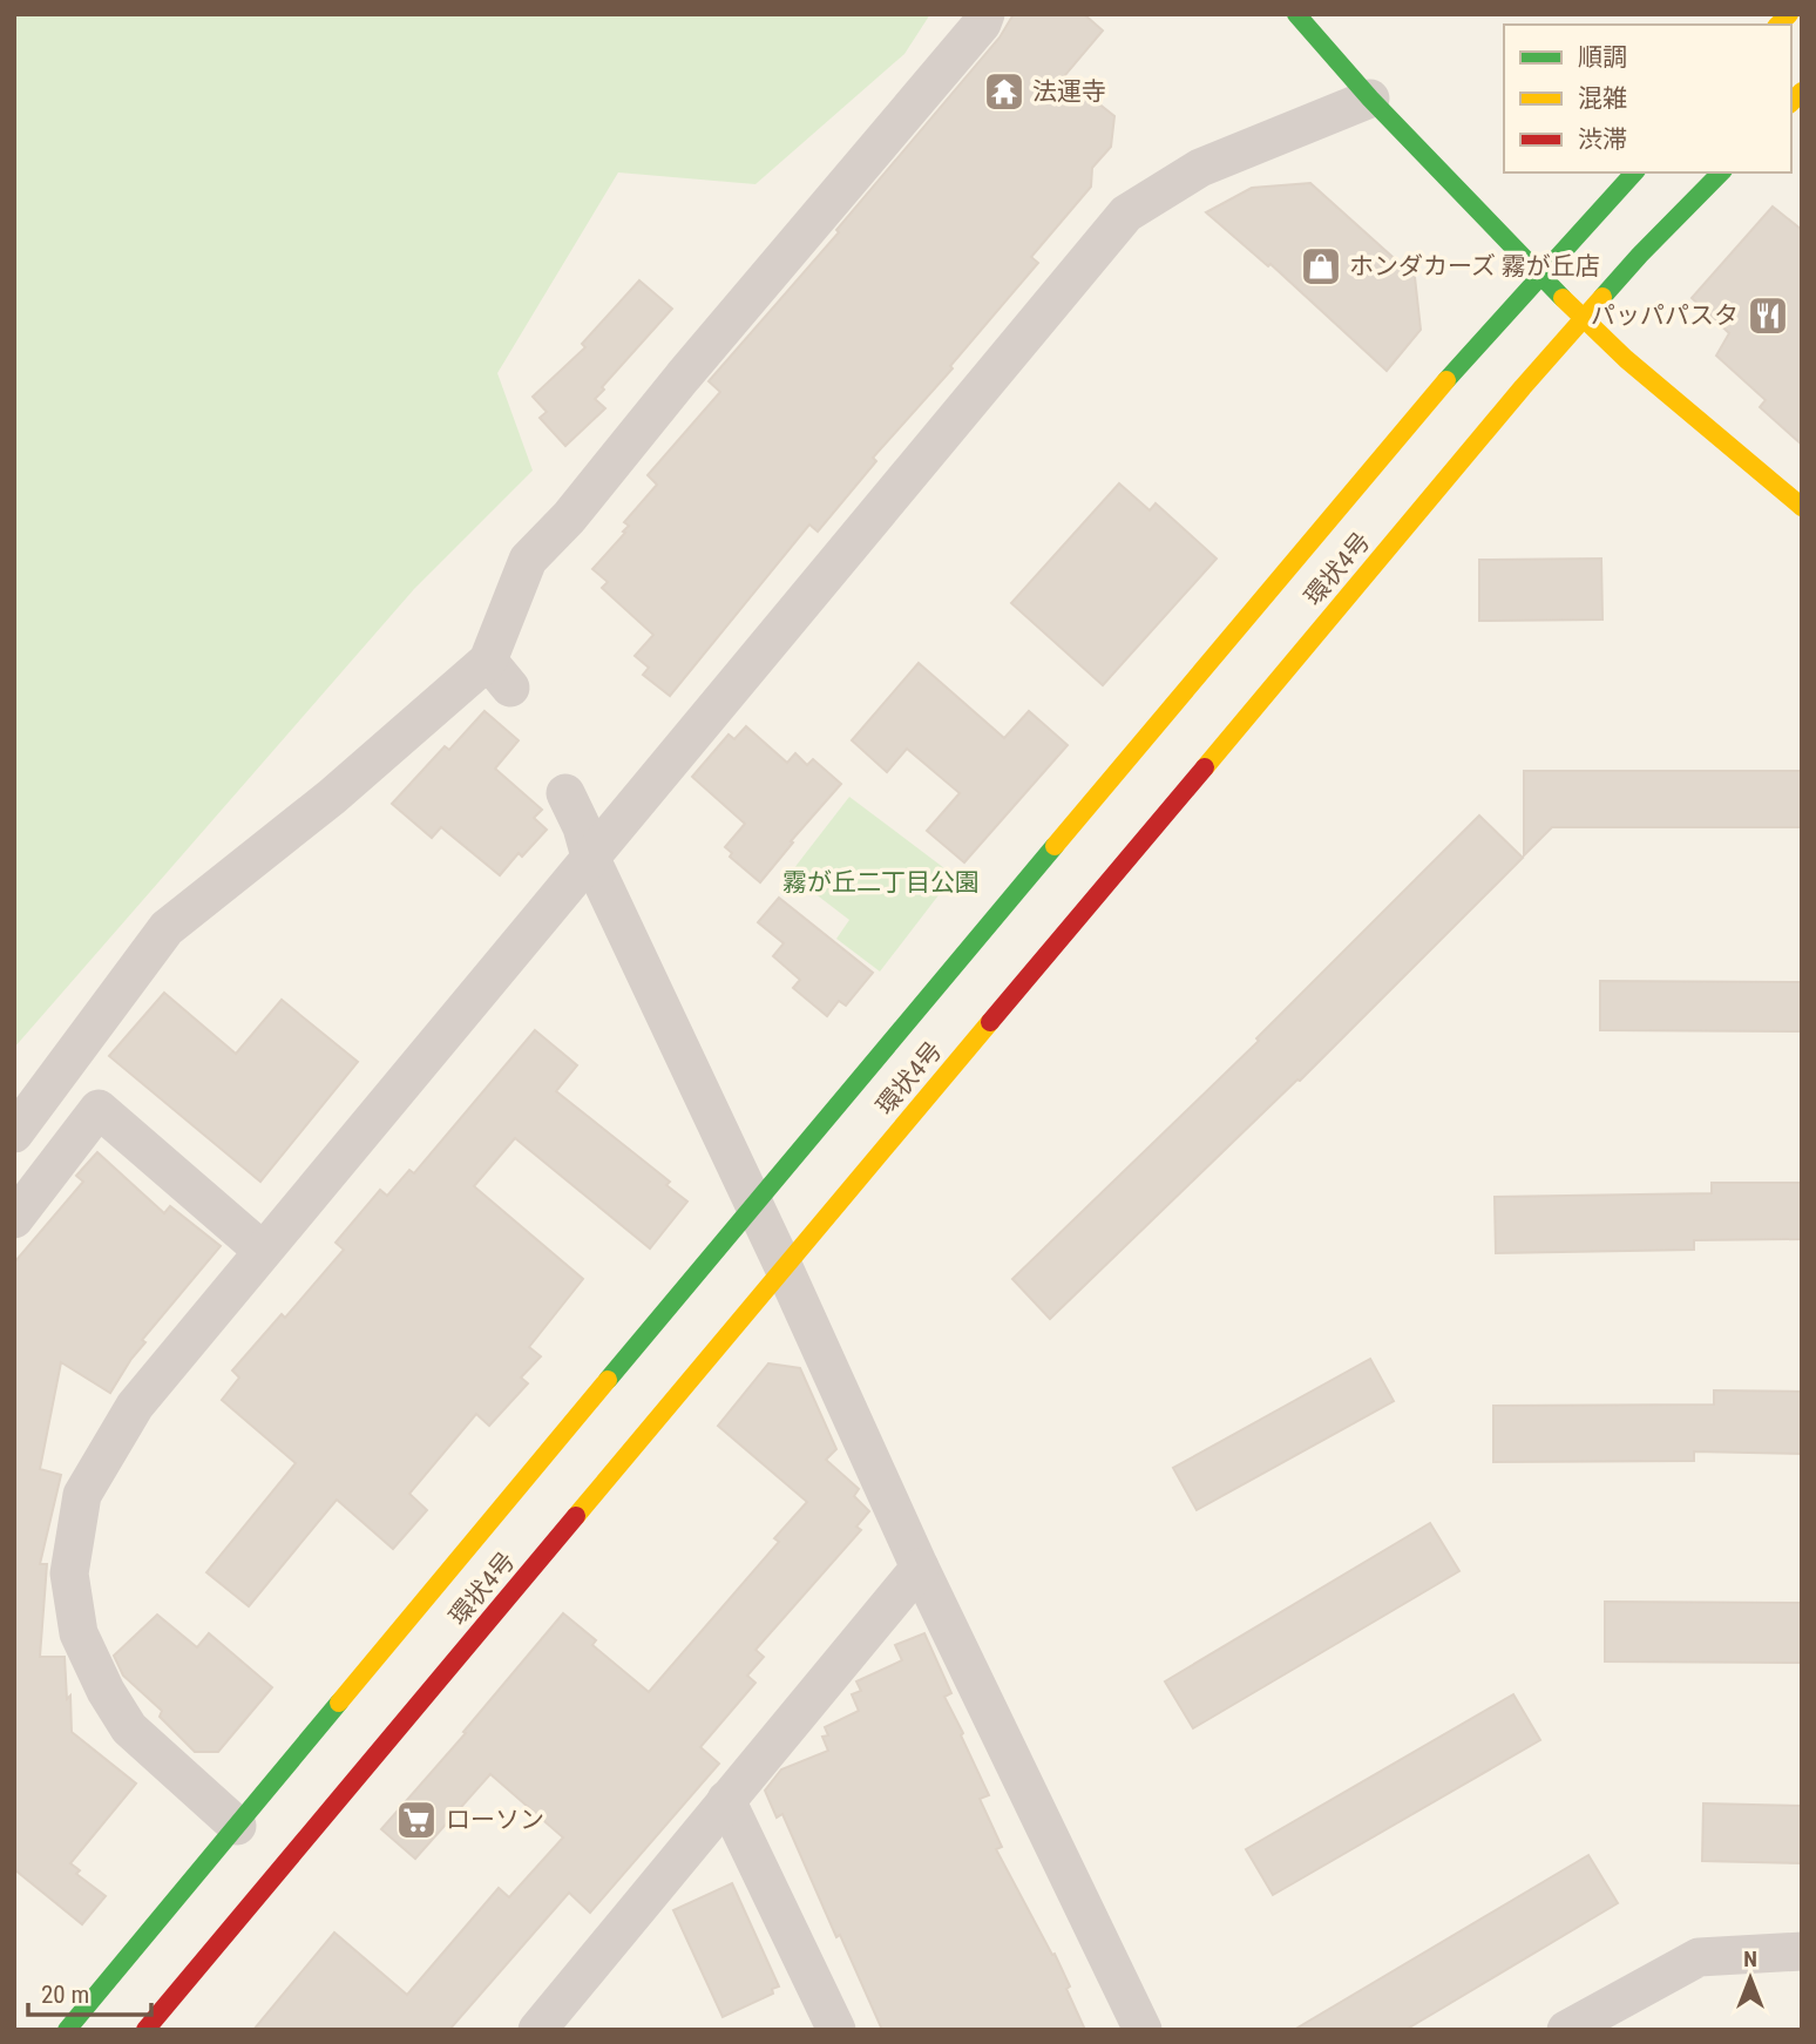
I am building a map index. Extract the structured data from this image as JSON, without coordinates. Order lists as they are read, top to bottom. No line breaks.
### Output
{"streets":{"main road":["環状4号"]},"parks":["霧が丘二丁目公園"],"places":{"temple":["法運寺"],"shop":["ホンダカーズ 霧が丘店"],"restaurant":["パッパパスタ"],"supermarket":["ローソン"]},"legend":["順調","混雑","渋滞"],"scale_bar":"20 m","north":"top"}
